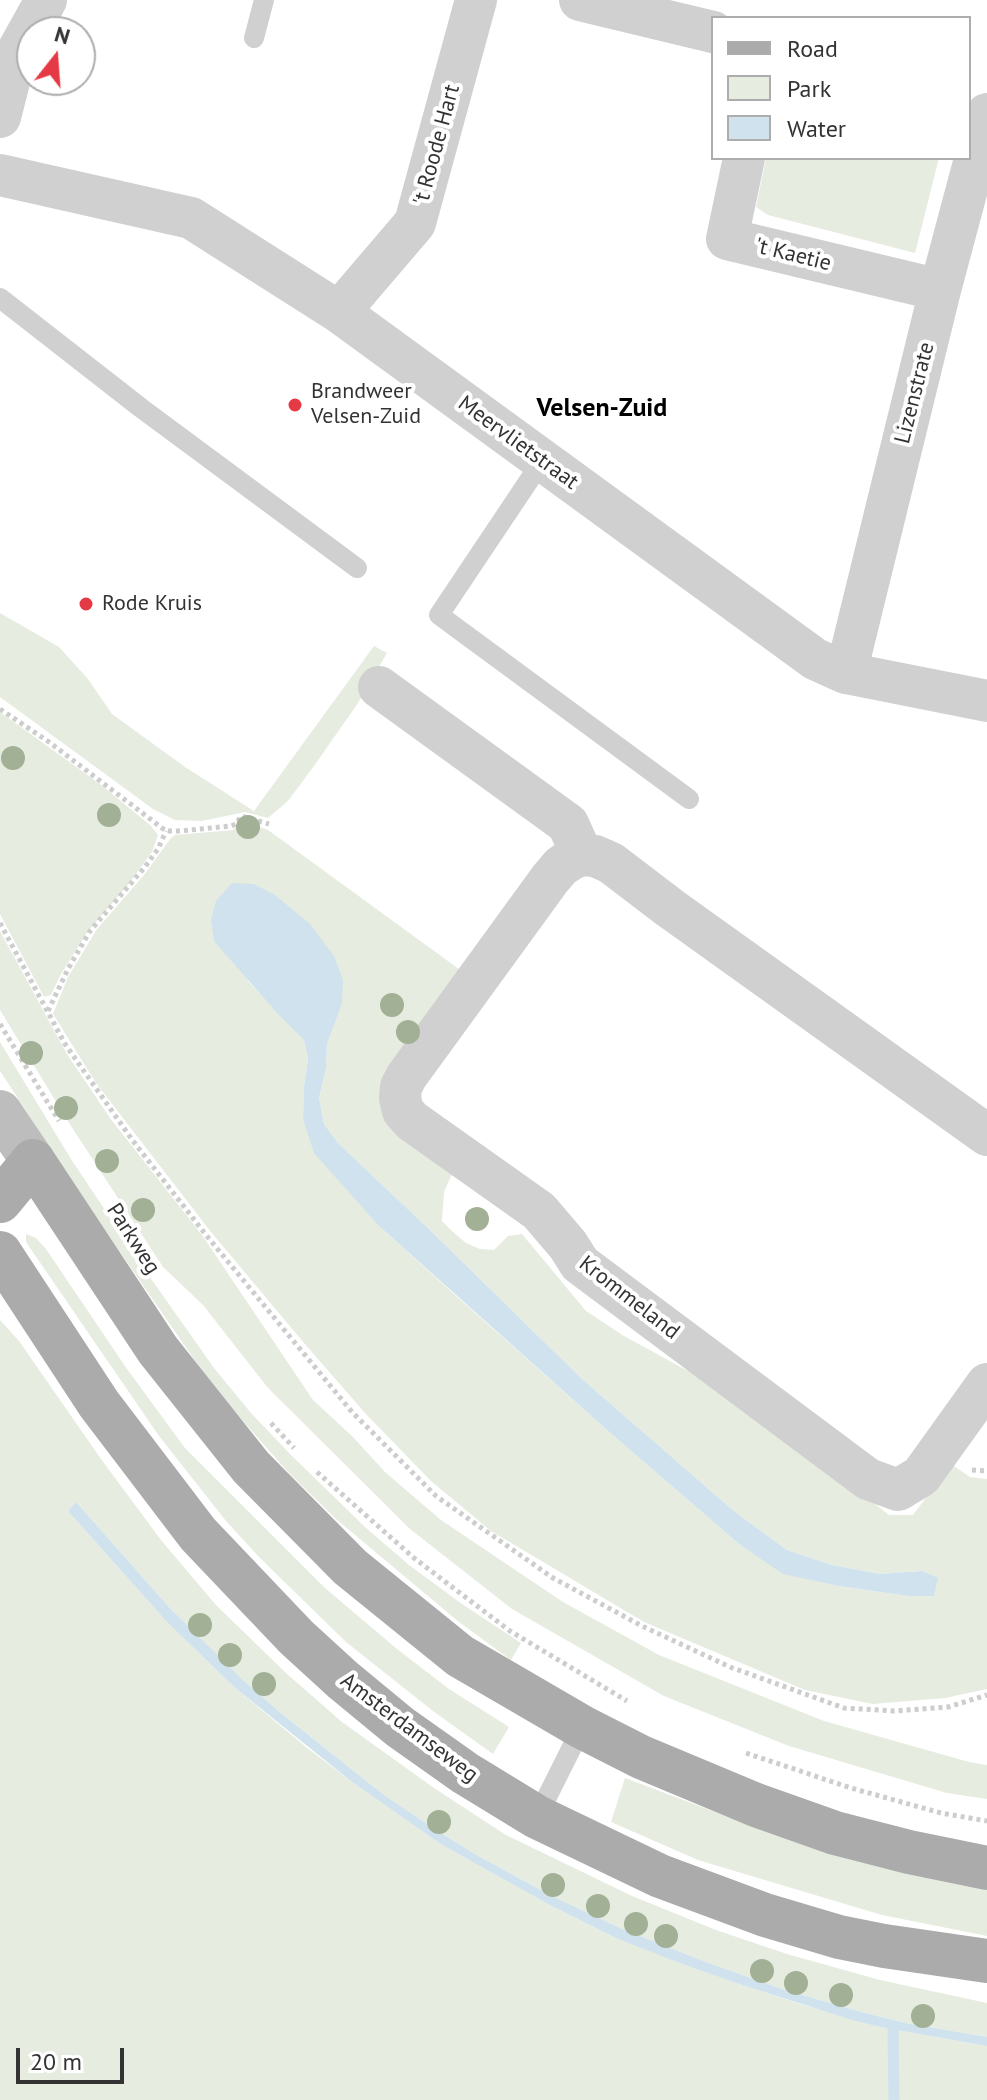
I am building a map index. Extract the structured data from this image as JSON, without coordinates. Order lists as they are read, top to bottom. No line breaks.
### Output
{"streets":{"main road":["Amsterdamseweg"],"street":["'t Roode Hart","'t Kaetie","Lizenstrate","Meervlietstraat","Krommeland"]},"crossings":[["'t Roode Hart","Meervlietstraat"],["'t Kaetie","Lizenstrate"],["Lizenstrate","Meervlietstraat"]],"districts":["Velsen-Zuid"],"places":["Brandweer Velsen-Zuid","Rode Kruis"],"legend":["Road","Park","Water"],"scale_bar":"20 m","north":"top"}
